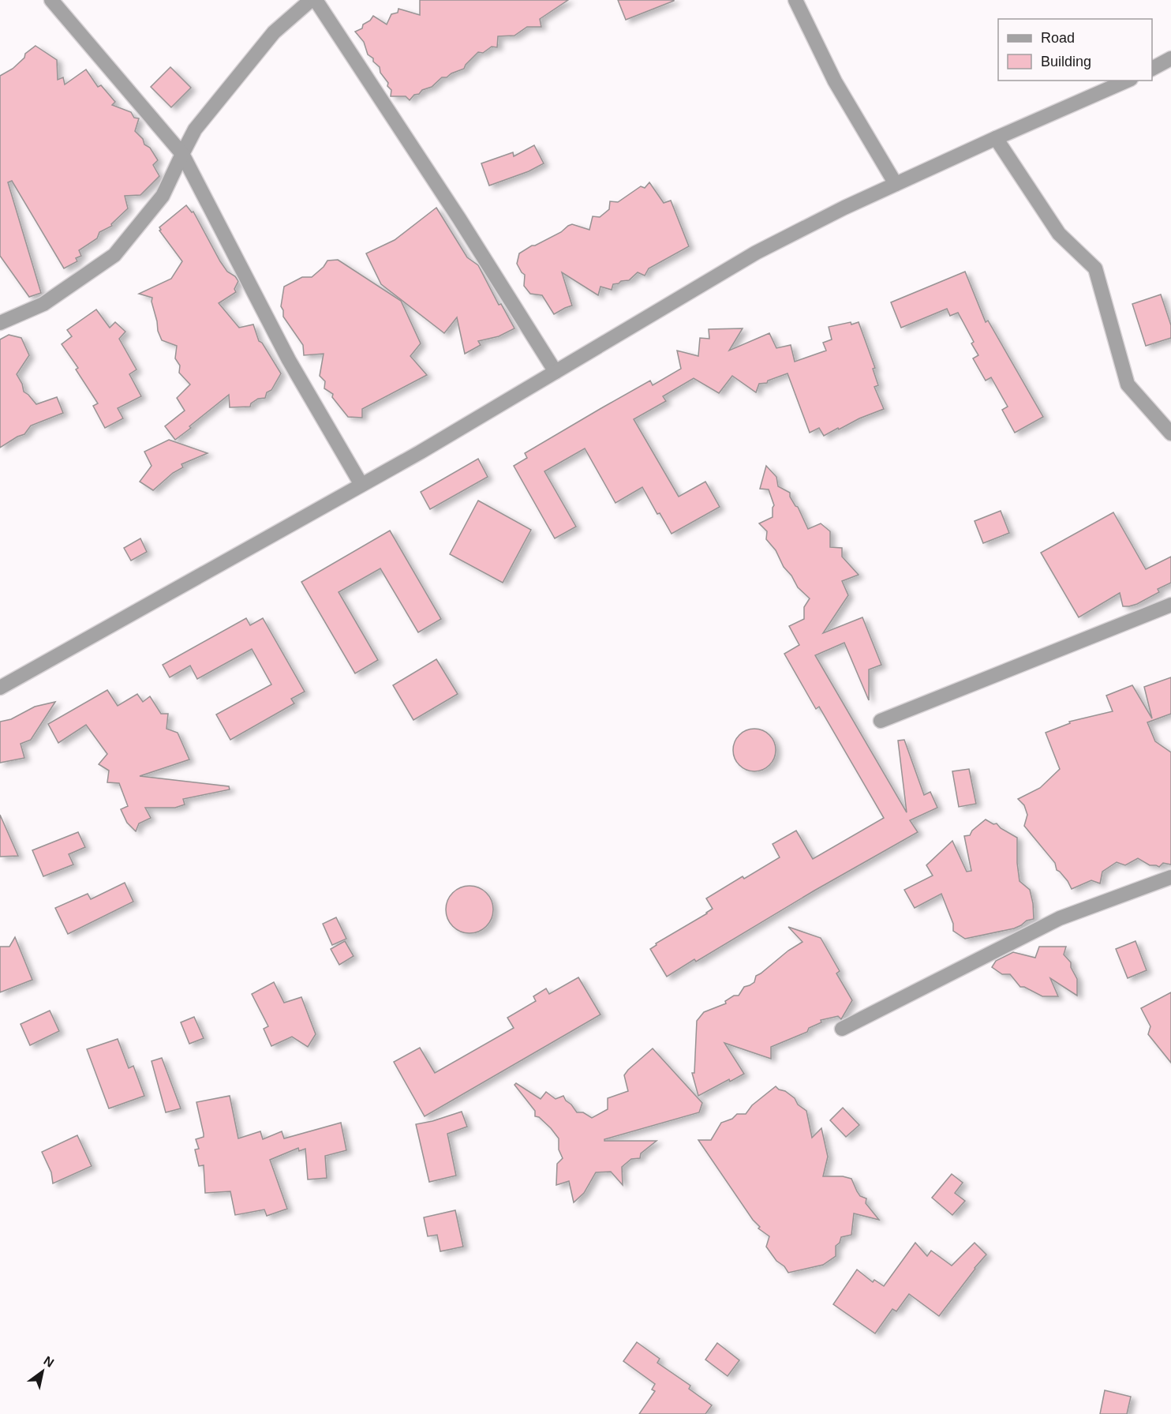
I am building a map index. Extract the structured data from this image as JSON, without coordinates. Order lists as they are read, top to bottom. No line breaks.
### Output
{"legend":["Road","Building"],"north":"top right"}
